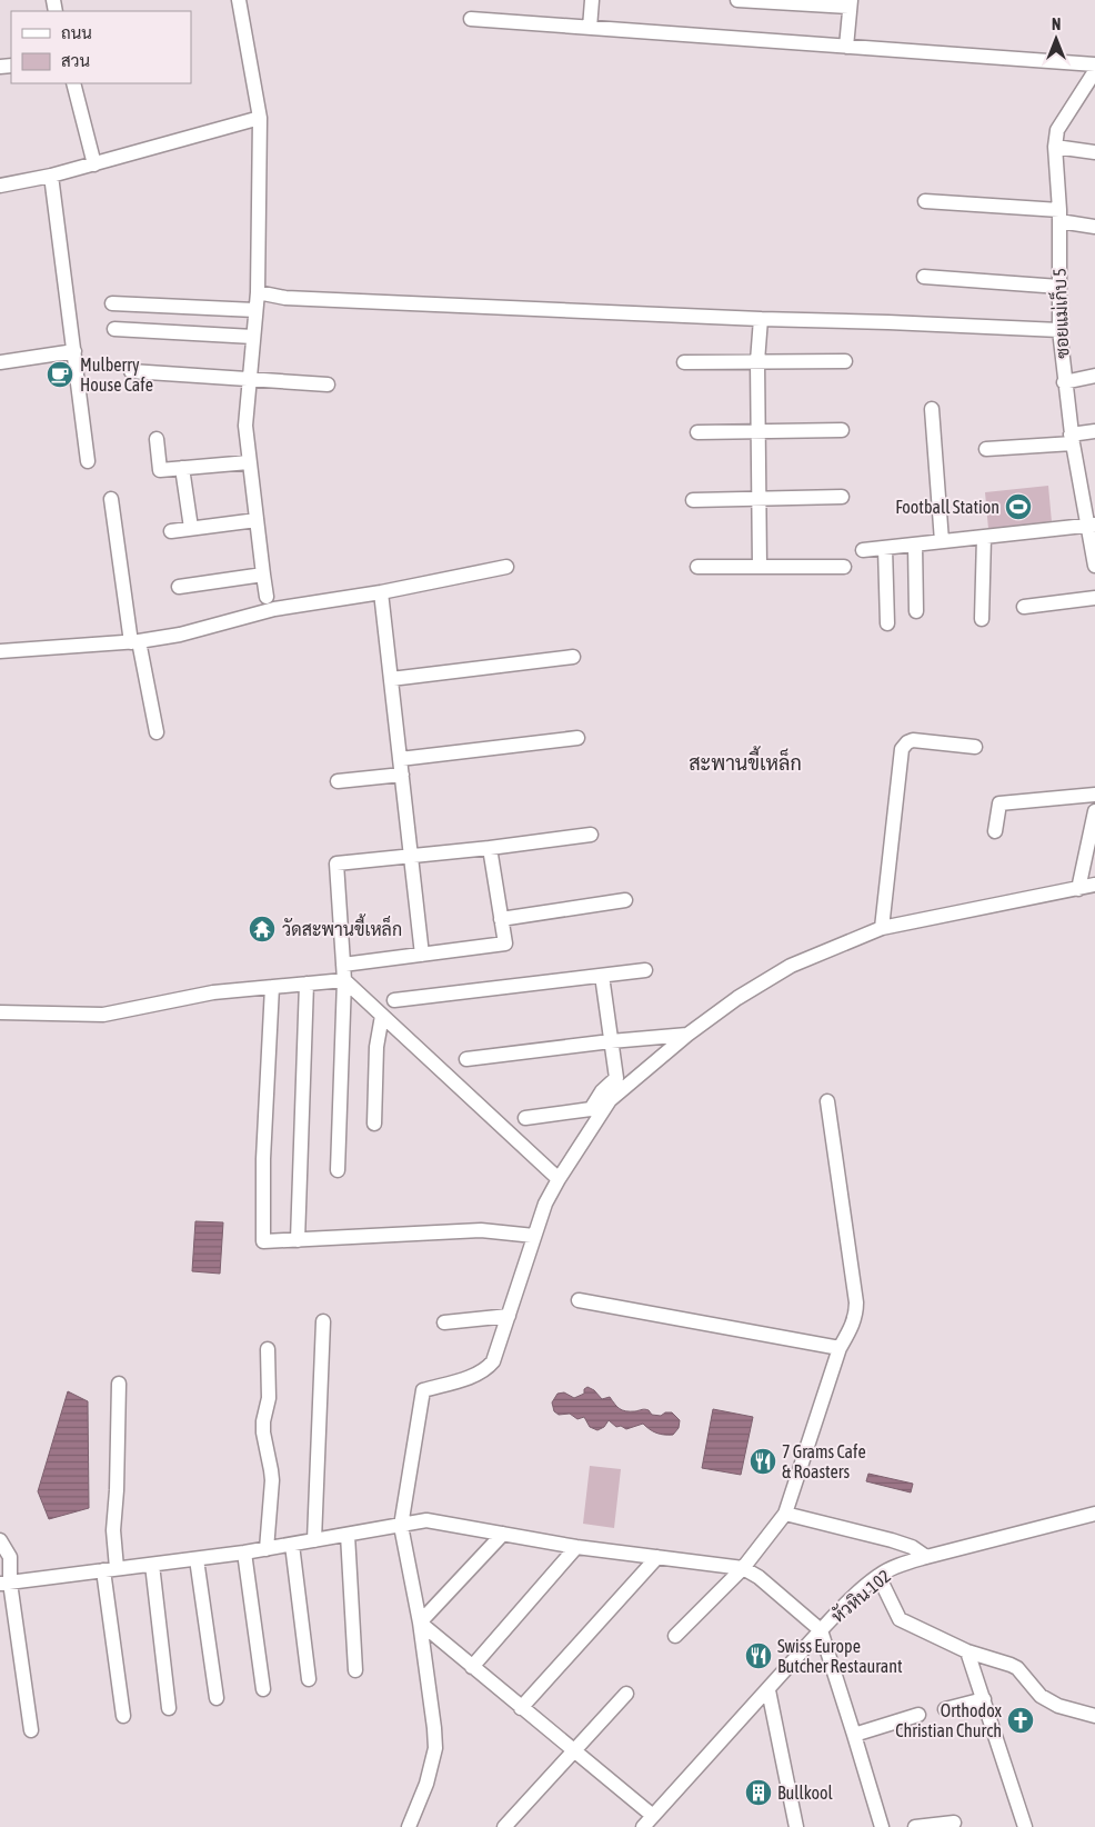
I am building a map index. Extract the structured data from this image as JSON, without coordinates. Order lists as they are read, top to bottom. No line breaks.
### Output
{"streets":{"street":["ซอยแม่เก็บ 5","หัวหิน 102"]},"districts":["สะพานขี้เหล็ก"],"places":{"cafe":["Mulberry House Cafe"],"sports":["Football Station"],"temple":["วัดสะพานขี้เหล็ก"],"restaurant":["7 Grams Cafe & Roasters","Swiss Europe Butcher Restaurant"],"church":["Orthodox Christian Church"],"building":["Bullkool"]},"legend":["ถนน","สวน"],"north":"top"}
